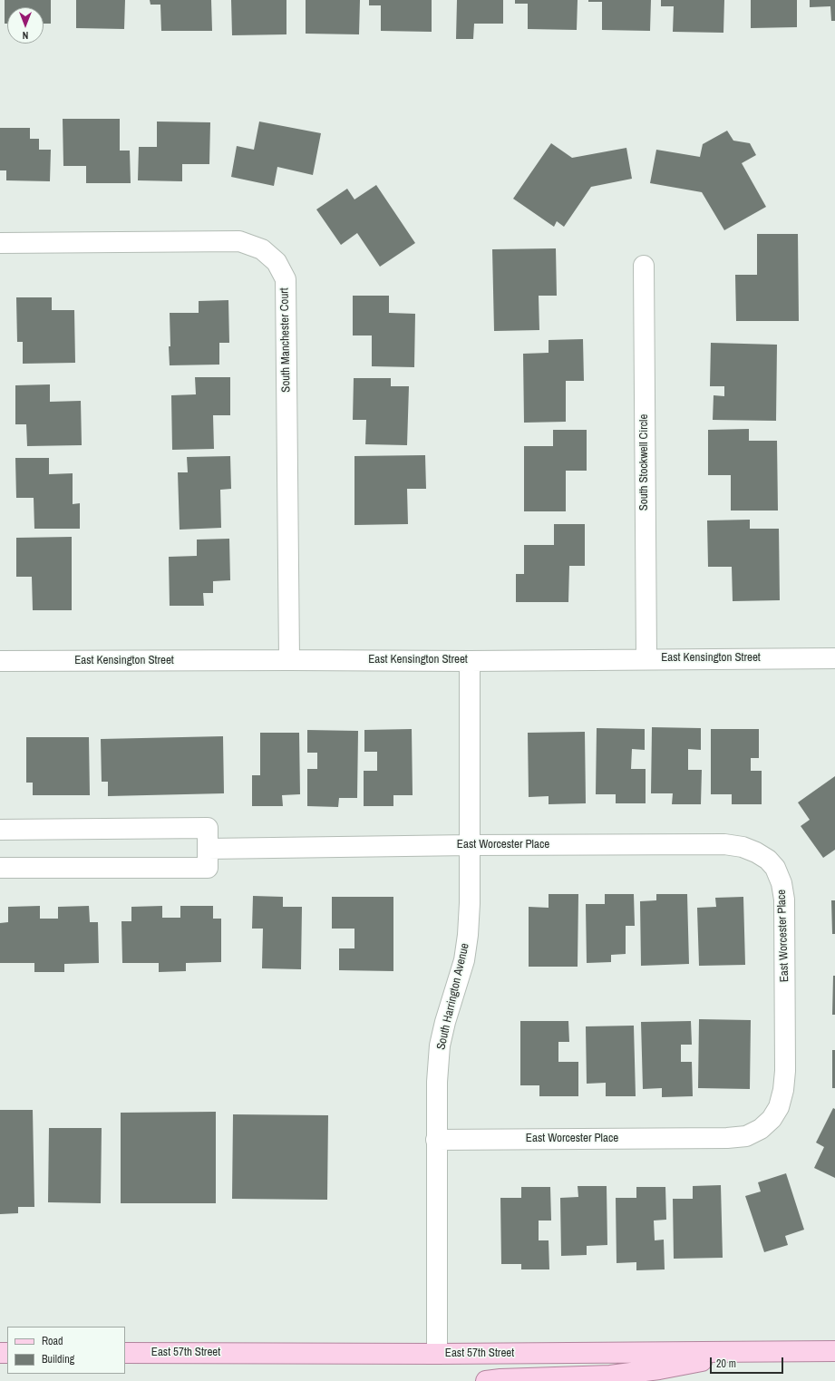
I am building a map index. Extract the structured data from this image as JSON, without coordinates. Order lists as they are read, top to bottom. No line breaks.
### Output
{"streets":{"main road":["East 57th Street"],"street":["South Manchester Court","South Stockwell Circle","East Kensington Street","East Worcester Place","South Harrington Avenue"]},"crossings":[["South Manchester Court","East Kensington Street"],["South Stockwell Circle","East Kensington Street"],["East Kensington Street","South Harrington Avenue"],["East Worcester Place","South Harrington Avenue"],["South Harrington Avenue","East 57th Street"]],"legend":["Road","Building"],"scale_bar":"20 m","north":"bottom"}
